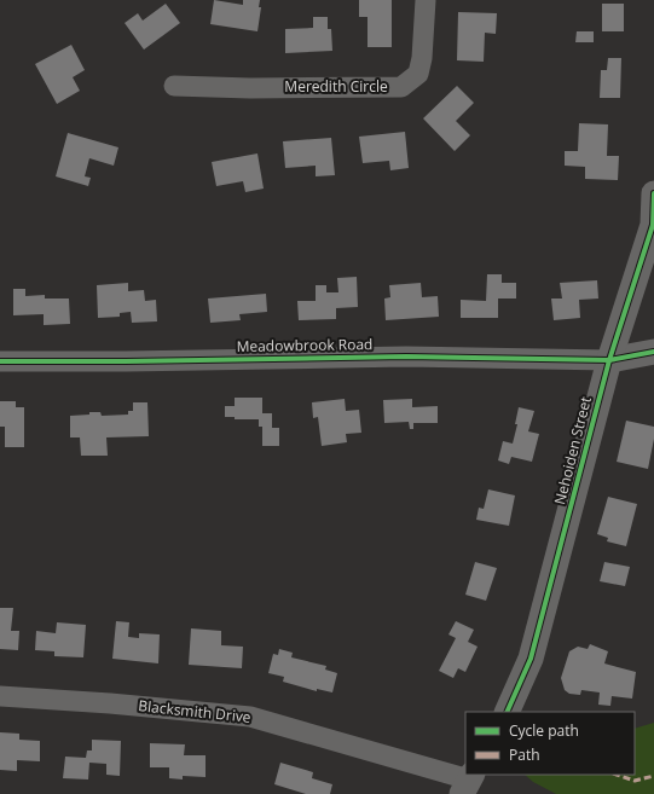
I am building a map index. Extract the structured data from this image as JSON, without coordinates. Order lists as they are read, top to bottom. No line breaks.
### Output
{"streets":{"street":["Meredith Circle","Meadowbrook Road","Nehoiden Street","Blacksmith Drive"]},"crossings":[["Meadowbrook Road","Nehoiden Street"]],"legend":["Cycle path","Path"]}
